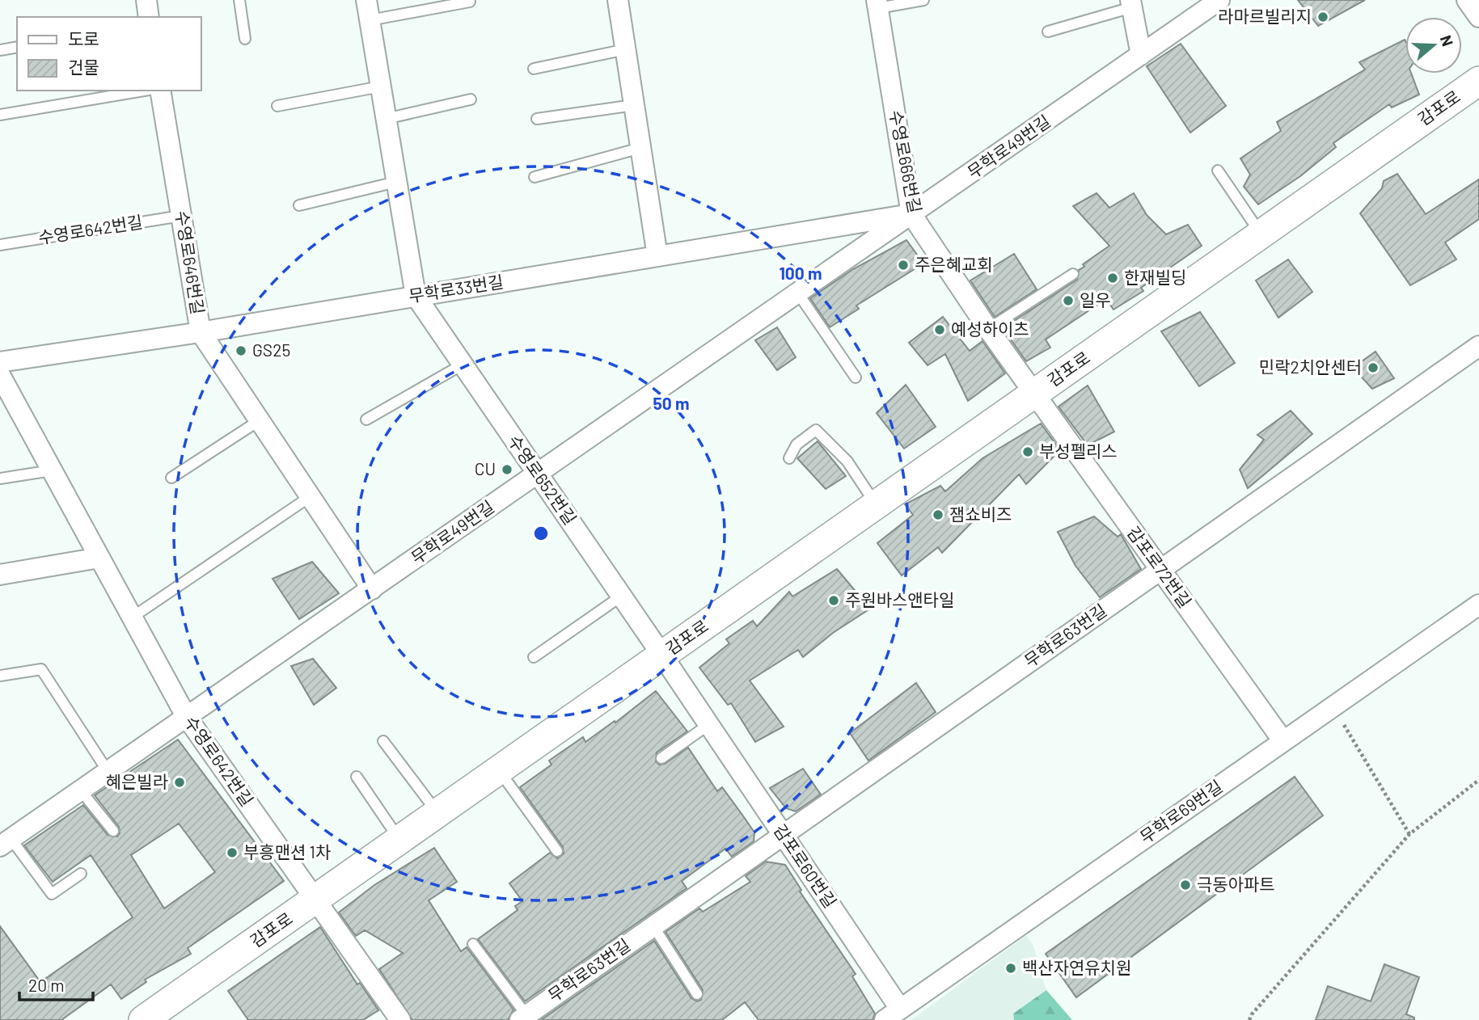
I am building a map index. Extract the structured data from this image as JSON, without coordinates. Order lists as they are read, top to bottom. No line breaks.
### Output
{"streets":{"street":["감포로","무학로49번길","수영로666번길","수영로642번길","수영로646번길","무학로33번길","수영로652번길","감포로72번길","무학로63번길","무학로69번길","감포로60번길"]},"crossings":[["감포로","수영로666번길"],["감포로","수영로642번길"],["감포로","수영로652번길"],["감포로","감포로72번길"],["감포로","감포로60번길"],["무학로49번길","수영로666번길"],["무학로49번길","수영로642번길"],["무학로49번길","수영로646번길"],["무학로49번길","무학로33번길"],["무학로49번길","수영로652번길"],["수영로666번길","무학로33번길"],["수영로666번길","감포로72번길"],["수영로642번길","수영로646번길"],["수영로646번길","무학로33번길"],["무학로33번길","수영로652번길"],["수영로652번길","감포로60번길"],["감포로72번길","무학로63번길"],["감포로72번길","무학로69번길"],["무학로63번길","감포로60번길"],["무학로69번길","감포로60번길"]],"places":["라마르빌리지","주은혜교회","한재빌딩","일우","예성하이츠","GS25","민락2치안센터","부성펠리스","CU","잼쇼비즈","주원바스앤타일","혜은빌라","부흥맨션 1차","극동아파트","백산자연유치원"],"legend":["도로","건물"],"scale_bar":"20 m","north":"right","rings":["100 m","50 m"]}
